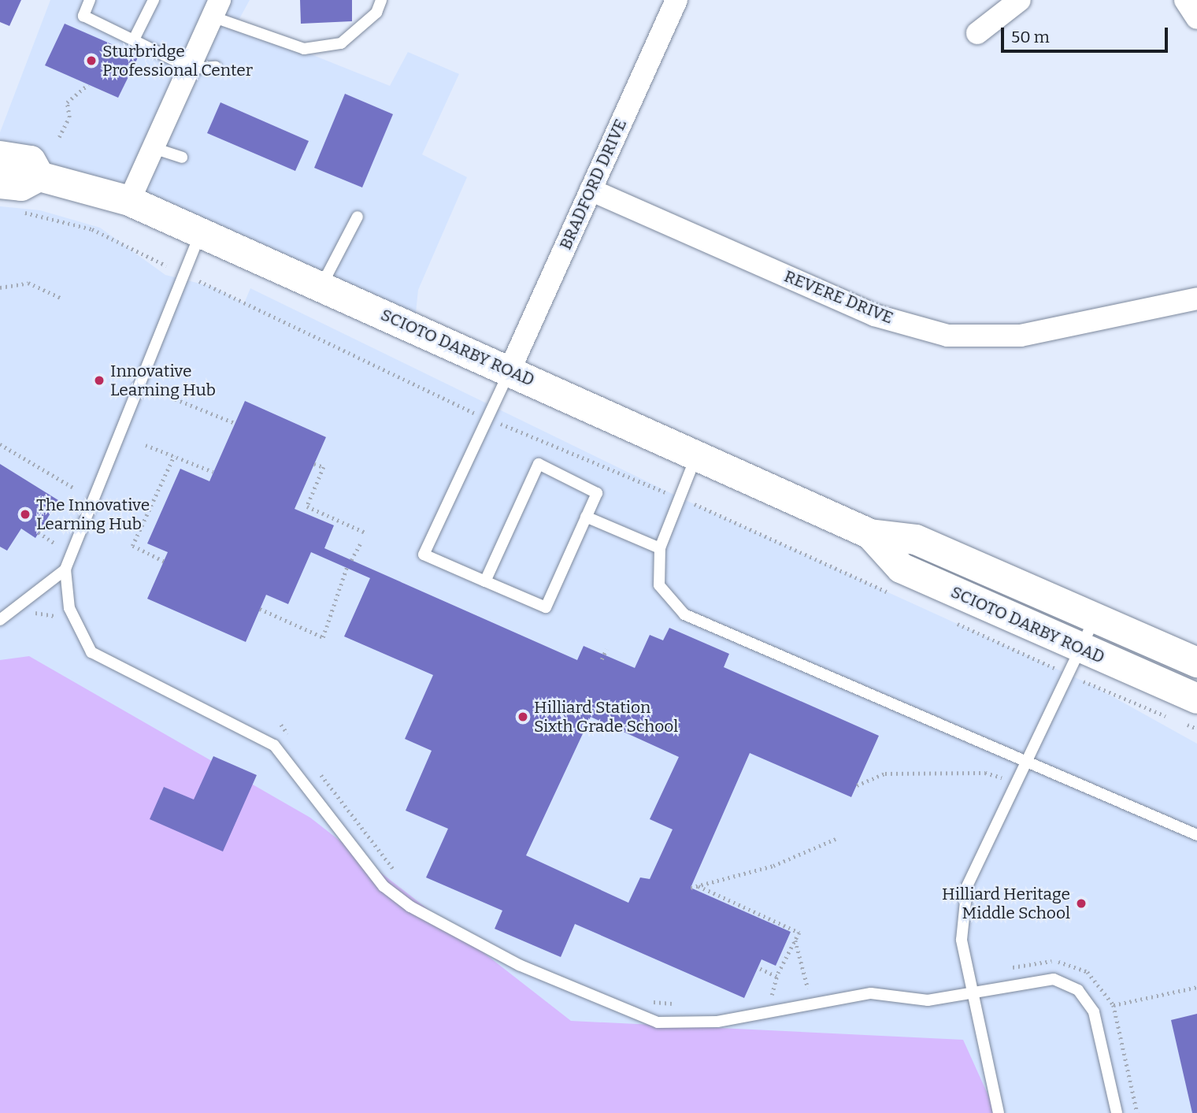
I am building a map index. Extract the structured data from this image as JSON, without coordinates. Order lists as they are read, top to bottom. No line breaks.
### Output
{"streets":{"main road":["SCIOTO DARBY ROAD"],"street":["BRADFORD DRIVE","REVERE DRIVE"]},"crossings":[["BRADFORD DRIVE","REVERE DRIVE"],["BRADFORD DRIVE","SCIOTO DARBY ROAD"]],"places":["Sturbridge Professional Center","Innovative Learning Hub","The Innovative Learning Hub","Hilliard Station Sixth Grade School","Hilliard Heritage Middle School"],"scale_bar":"50 m"}
